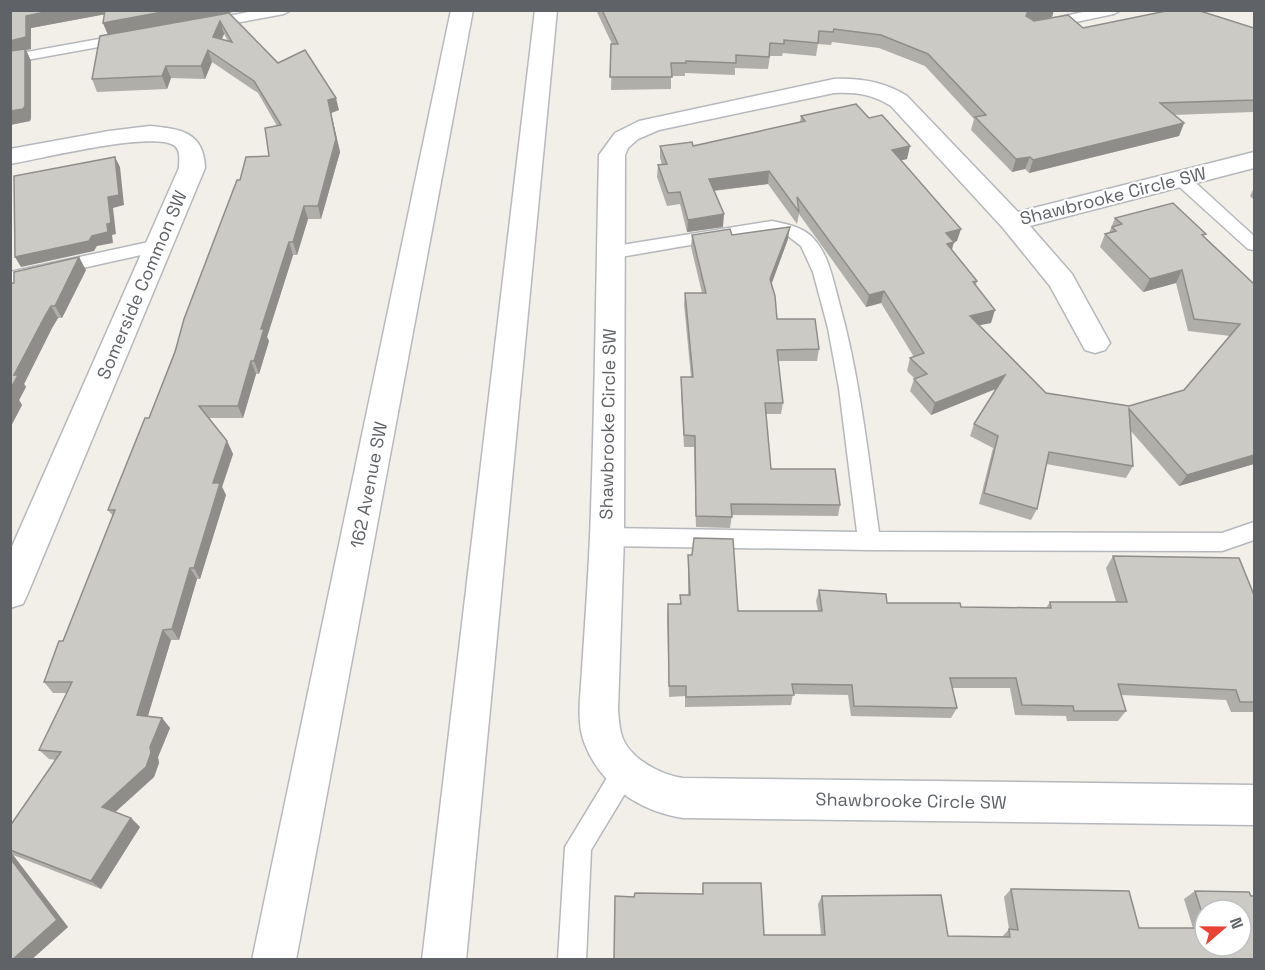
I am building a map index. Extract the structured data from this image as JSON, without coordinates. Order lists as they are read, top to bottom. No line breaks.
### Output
{"streets":{"street":["Shawbrooke Circle SW","Somerside Common SW","162 Avenue SW"]},"north":"right"}
